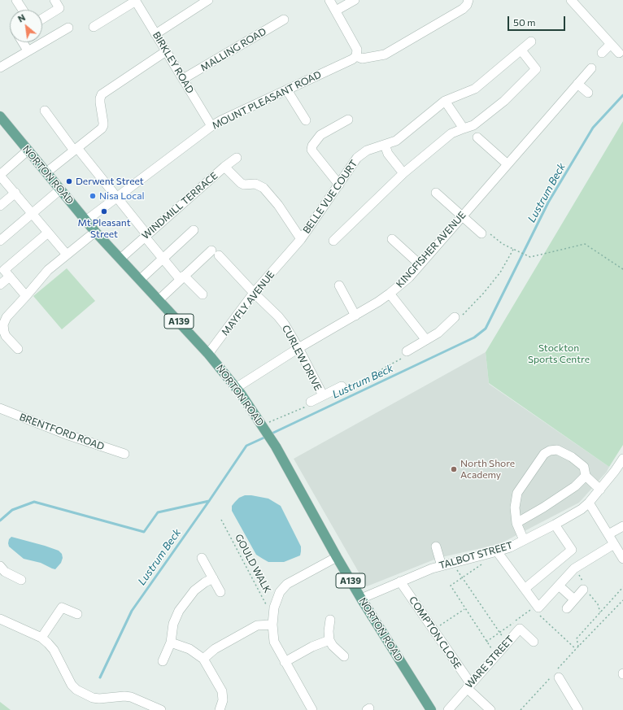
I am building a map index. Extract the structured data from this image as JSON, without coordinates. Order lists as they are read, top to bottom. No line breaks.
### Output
{"streets":{"main road":["NORTON ROAD","A139"],"street":["MALLING ROAD","BIRKLEY ROAD","MOUNT PLEASANT ROAD","BELLE VUE COURT","WINDMILL TERRACE","KINGFISHER AVENUE","MAYFLY AVENUE","CURLEW DRIVE","BRENTFORD ROAD","TALBOT STREET","COMPTON CLOSE","WARE STREET"],"path":["GOULD WALK"]},"crossings":[["MALLING ROAD","BIRKLEY ROAD"],["BIRKLEY ROAD","MOUNT PLEASANT ROAD"],["MOUNT PLEASANT ROAD","NORTON ROAD"],["NORTON ROAD","WINDMILL TERRACE"],["NORTON ROAD","KINGFISHER AVENUE"],["NORTON ROAD","MAYFLY AVENUE"],["NORTON ROAD","TALBOT STREET"],["BELLE VUE COURT","WINDMILL TERRACE"],["BELLE VUE COURT","MAYFLY AVENUE"],["WINDMILL TERRACE","MAYFLY AVENUE"],["KINGFISHER AVENUE","CURLEW DRIVE"],["MAYFLY AVENUE","CURLEW DRIVE"],["TALBOT STREET","COMPTON CLOSE"],["COMPTON CLOSE","WARE STREET"]],"water":["Lustrum Beck"],"parks":["Stockton Sports Centre"],"places":["Derwent Street","Nisa Local","Mt Pleasant Street","North Shore Academy"],"scale_bar":"50 m","north":"top left"}
